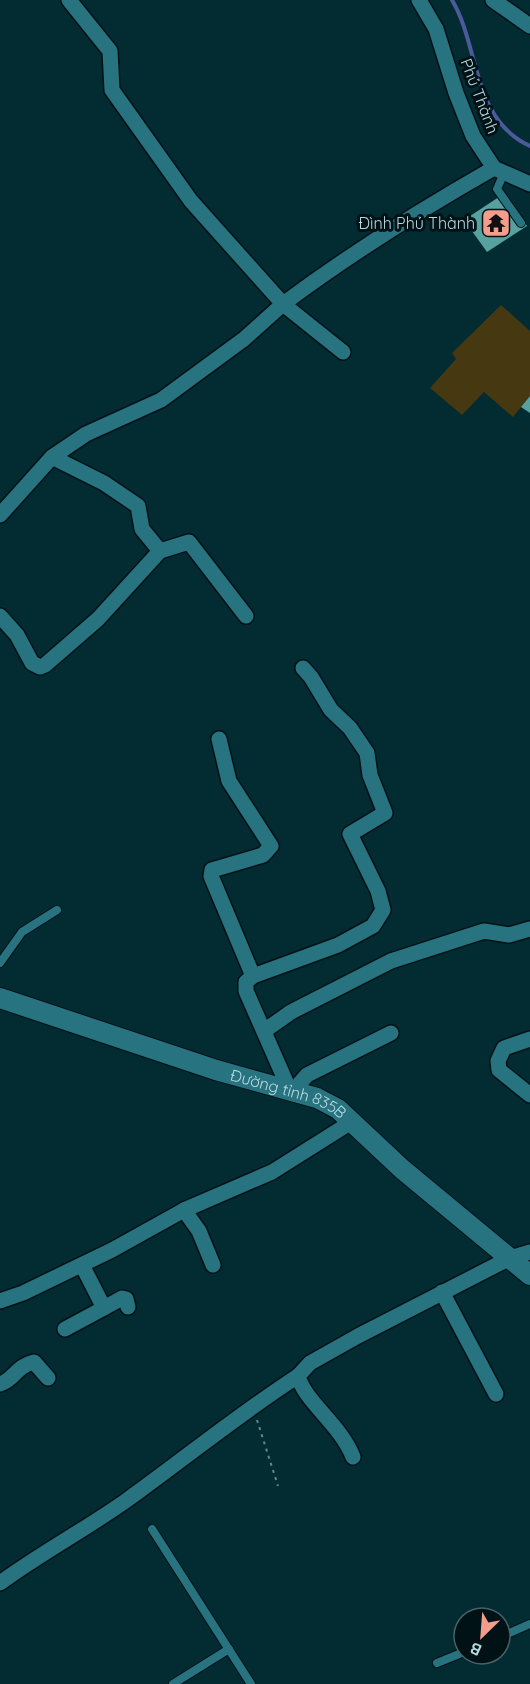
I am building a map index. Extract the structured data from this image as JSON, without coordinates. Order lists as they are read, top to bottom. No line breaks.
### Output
{"streets":{"main road":["Đường tỉnh 835B"],"street":["Phú Thành"]},"places":{"temple":["Đình Phú Thành"]},"north":"bottom left"}
